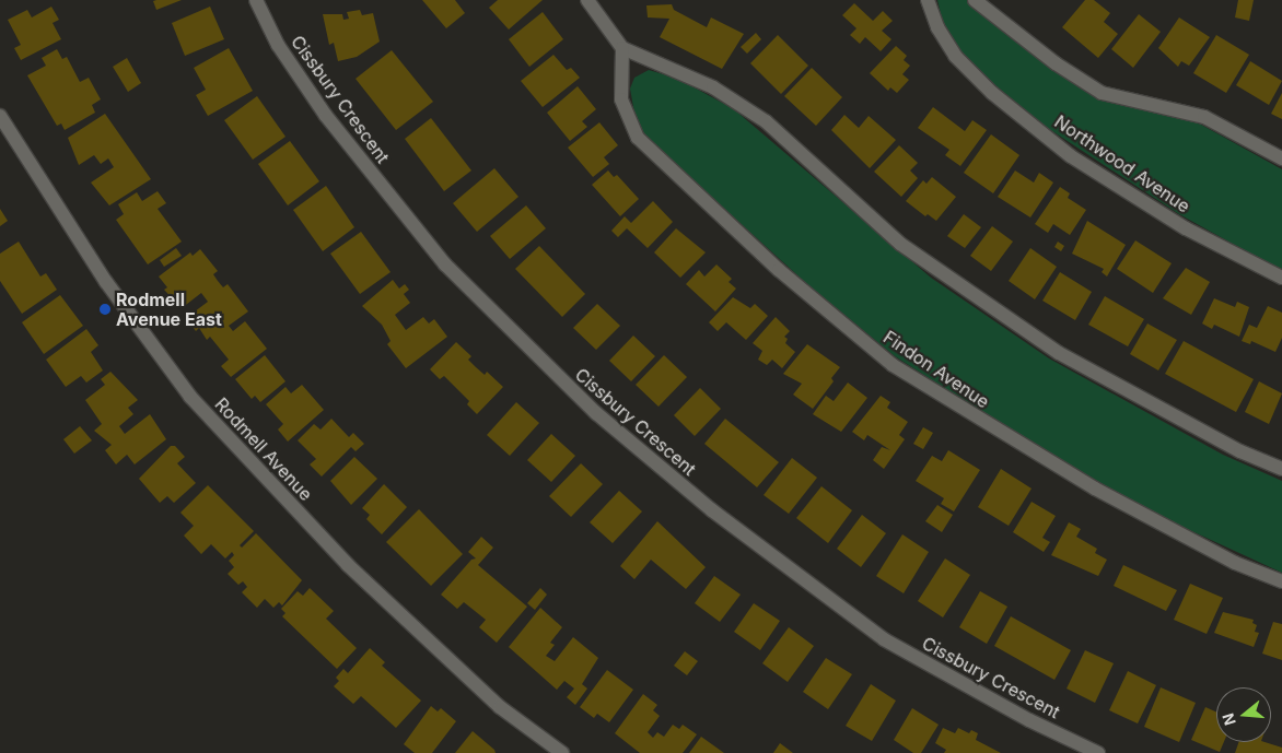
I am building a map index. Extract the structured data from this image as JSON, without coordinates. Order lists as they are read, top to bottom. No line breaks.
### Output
{"streets":{"street":["Cissbury Crescent","Northwood Avenue","Findon Avenue","Rodmell Avenue"]},"places":["Rodmell Avenue East"],"north":"left"}
